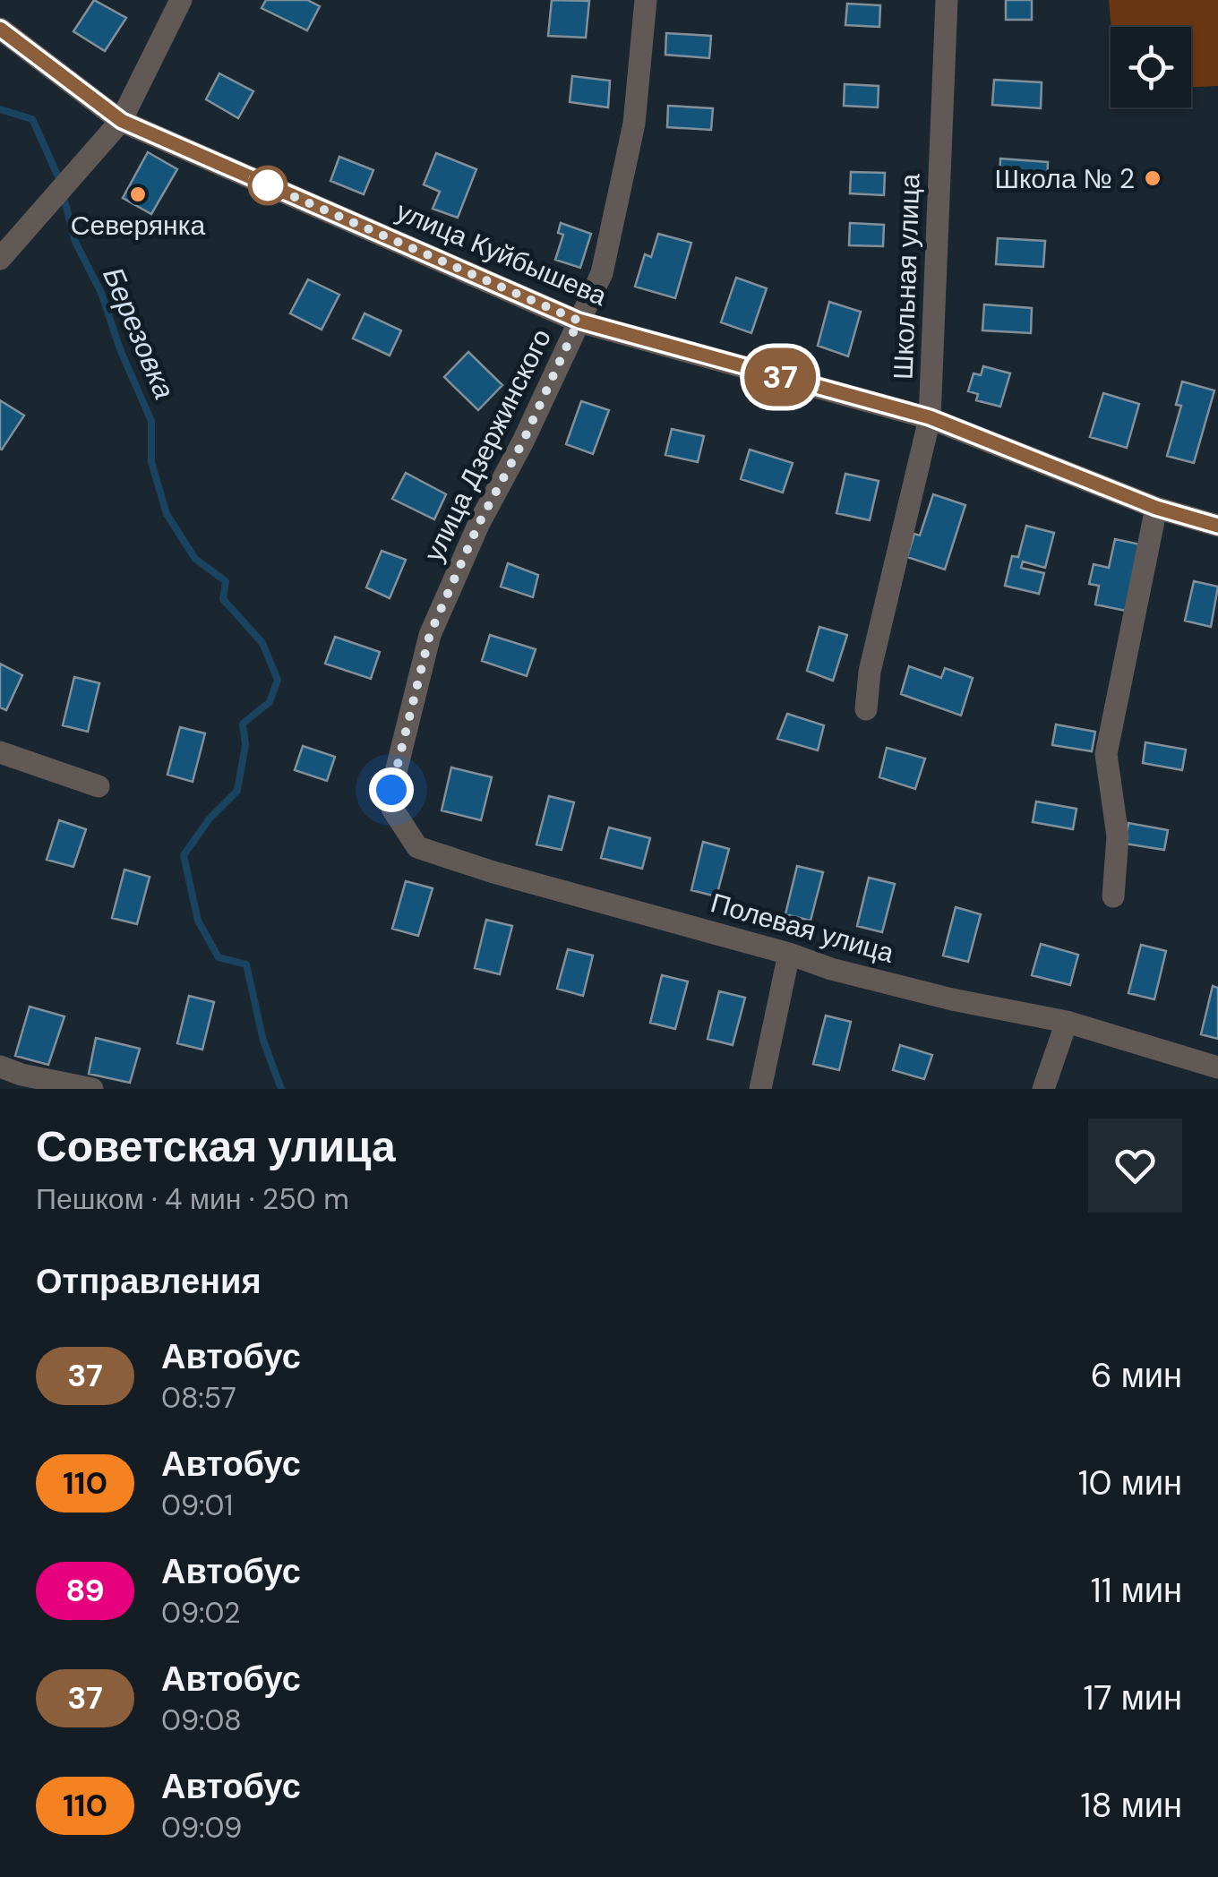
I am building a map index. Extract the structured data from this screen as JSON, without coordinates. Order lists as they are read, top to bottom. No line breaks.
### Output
{"streets":{"street":["улица Куйбышева","Школьная улица","улица Дзержинского","Полевая улица"]},"crossings":[["улица Куйбышева","Школьная улица"],["улица Куйбышева","улица Дзержинского"],["улица Дзержинского","Полевая улица"]],"water":["Березовка"],"places":["Школа № 2","Северянка"],"lines":["bus line 37"],"page":{"on_map":"37","heading":[["Советская улица","Пешком · 4 мин · 250 m"],"Отправления"],"list":[{"mark":"37","name":"Автобус","note":"08:57","value":"6 мин"},{"mark":"110","name":"Автобус","note":"09:01","value":"10 мин"},{"mark":"89","name":"Автобус","note":"09:02","value":"11 мин"},{"mark":"37","name":"Автобус","note":"09:08","value":"17 мин"},{"mark":"110","name":"Автобус","note":"09:09","value":"18 мин"}]}}
